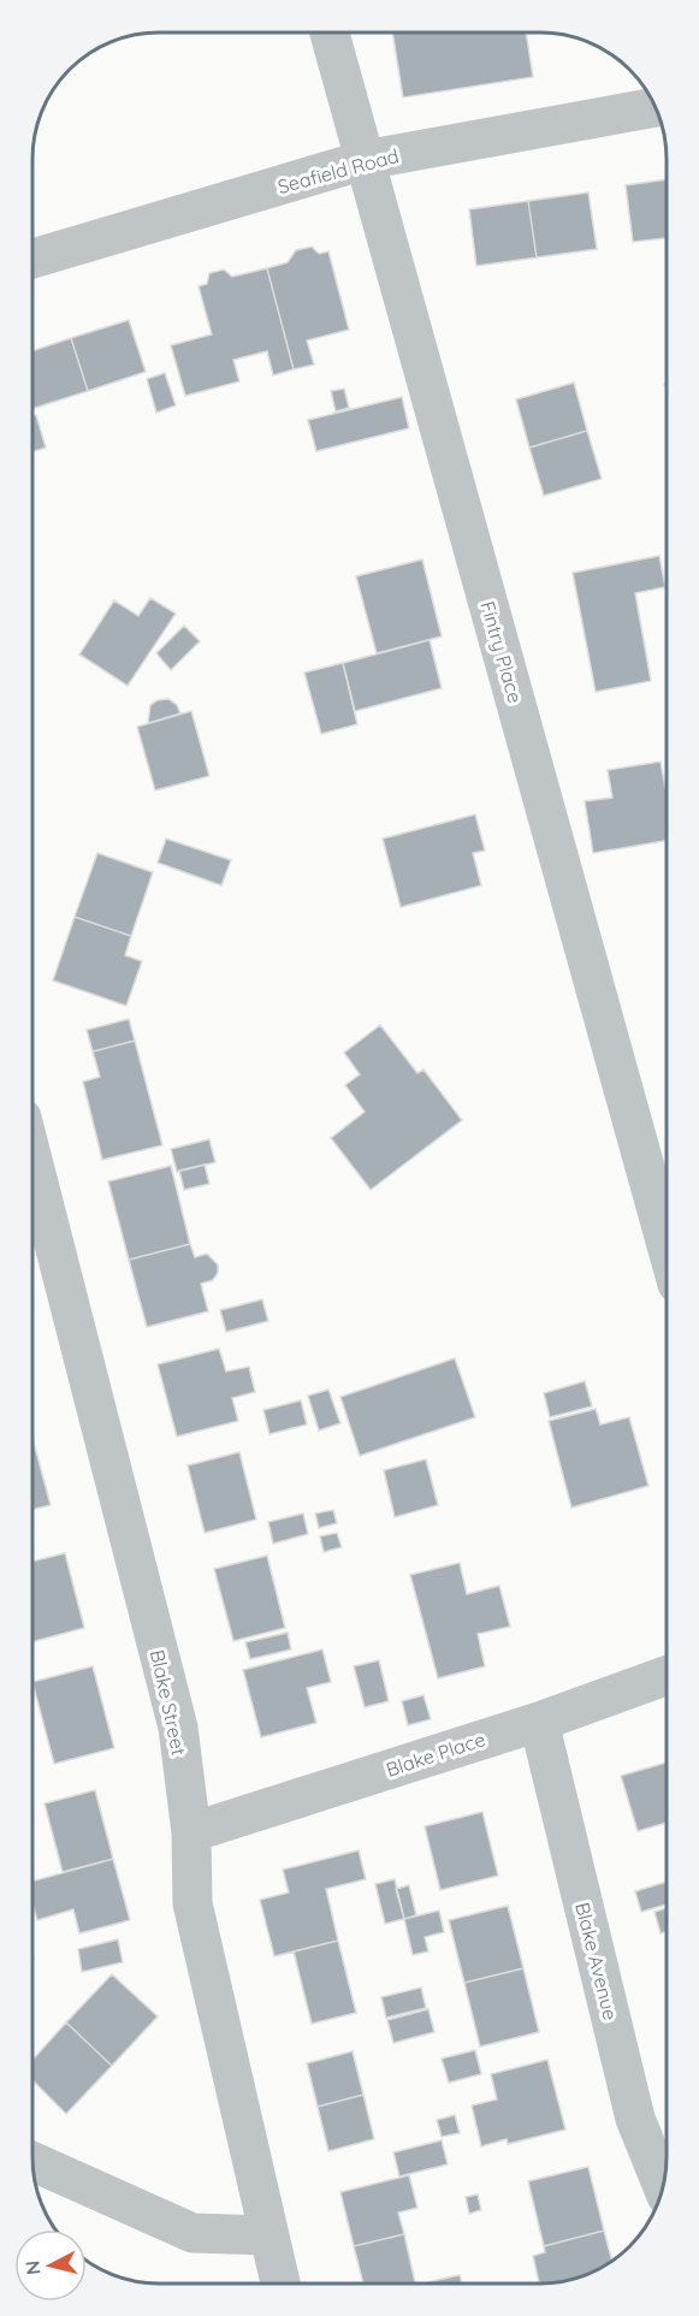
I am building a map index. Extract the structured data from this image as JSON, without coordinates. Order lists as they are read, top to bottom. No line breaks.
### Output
{"streets":{"street":["Seafield Road","Fintry Place","Blake Street","Blake Place","Blake Avenue"]},"crossings":[["Seafield Road","Fintry Place"],["Blake Street","Blake Place"],["Blake Place","Blake Avenue"]],"north":"left"}
